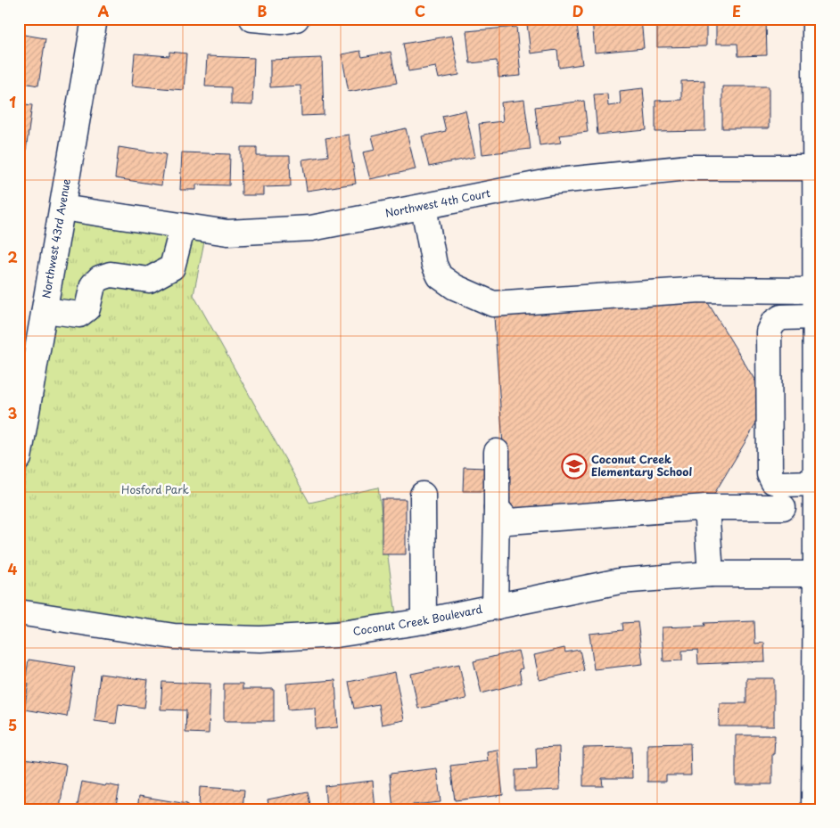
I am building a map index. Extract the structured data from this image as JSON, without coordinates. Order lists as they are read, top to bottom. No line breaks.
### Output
{"streets":{"street":["Northwest 4th Court","Northwest 43rd Avenue","Coconut Creek Boulevard"]},"crossings":[["Northwest 4th Court","Northwest 43rd Avenue"]],"parks":["Hosford Park"],"places":{"school or university":["Coconut Creek Elementary School"]},"grid":{"columns":["A","B","C","D","E"],"rows":["1","2","3","4","5"]}}
